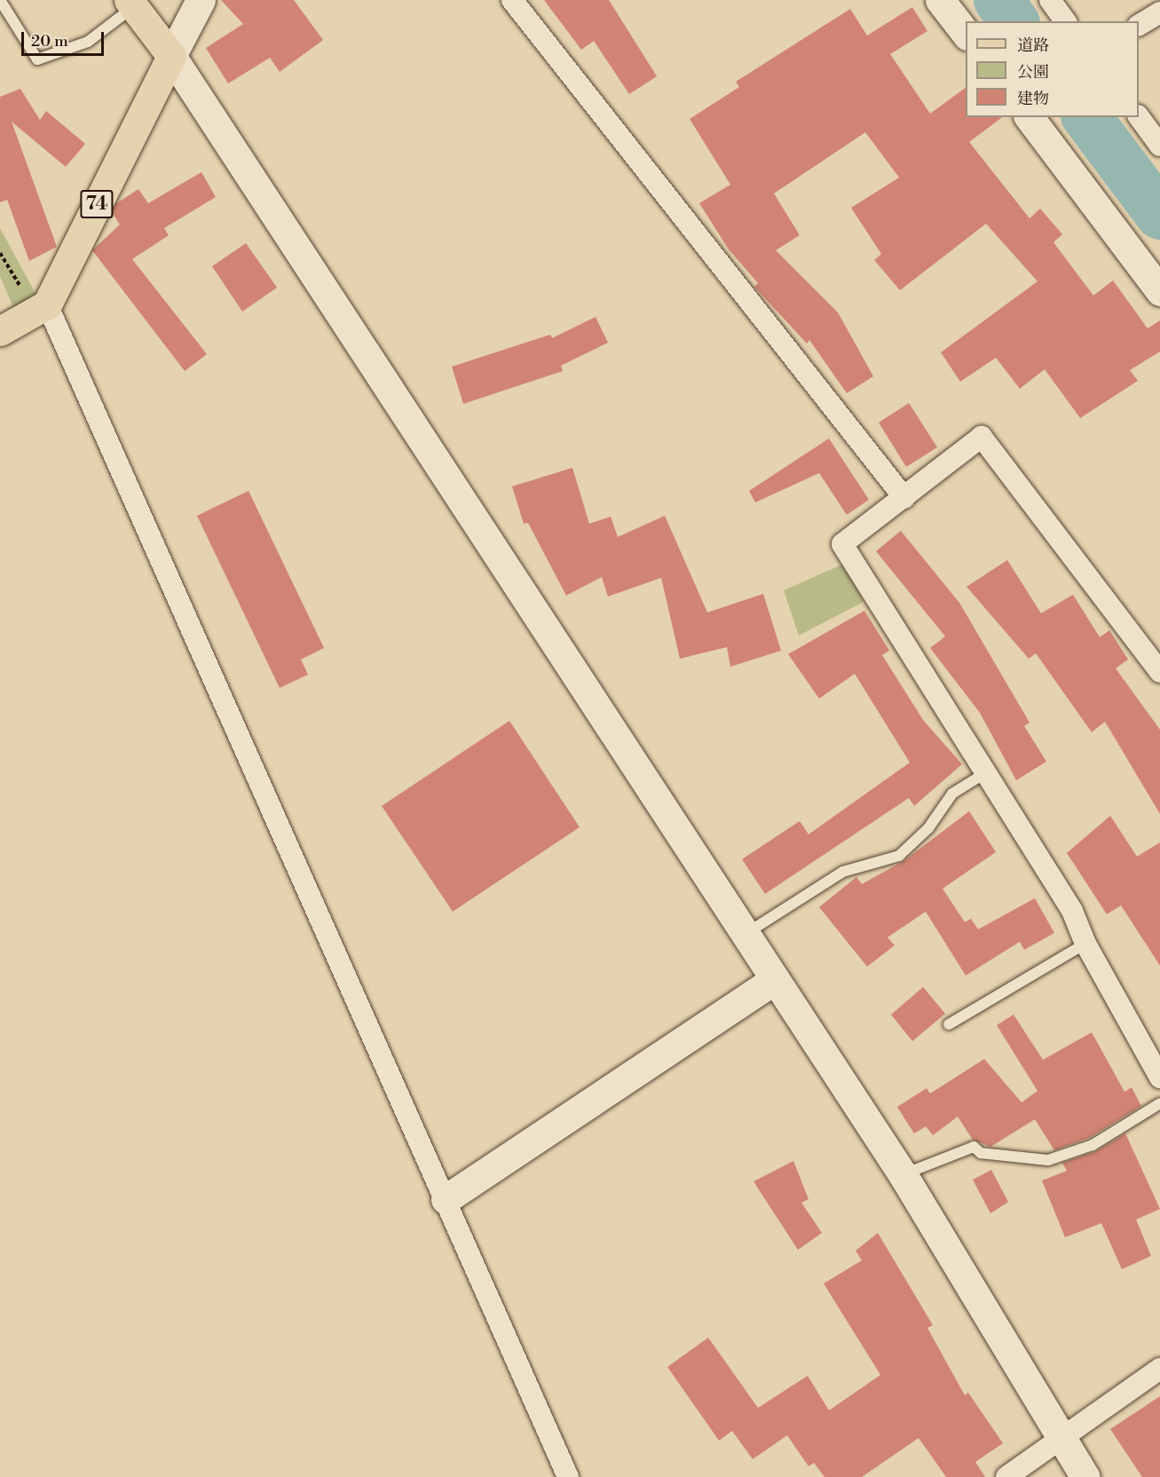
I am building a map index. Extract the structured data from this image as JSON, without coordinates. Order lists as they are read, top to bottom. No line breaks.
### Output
{"streets":{"main road":["74"]},"legend":["道路","公園","建物"],"scale_bar":"20 m"}
